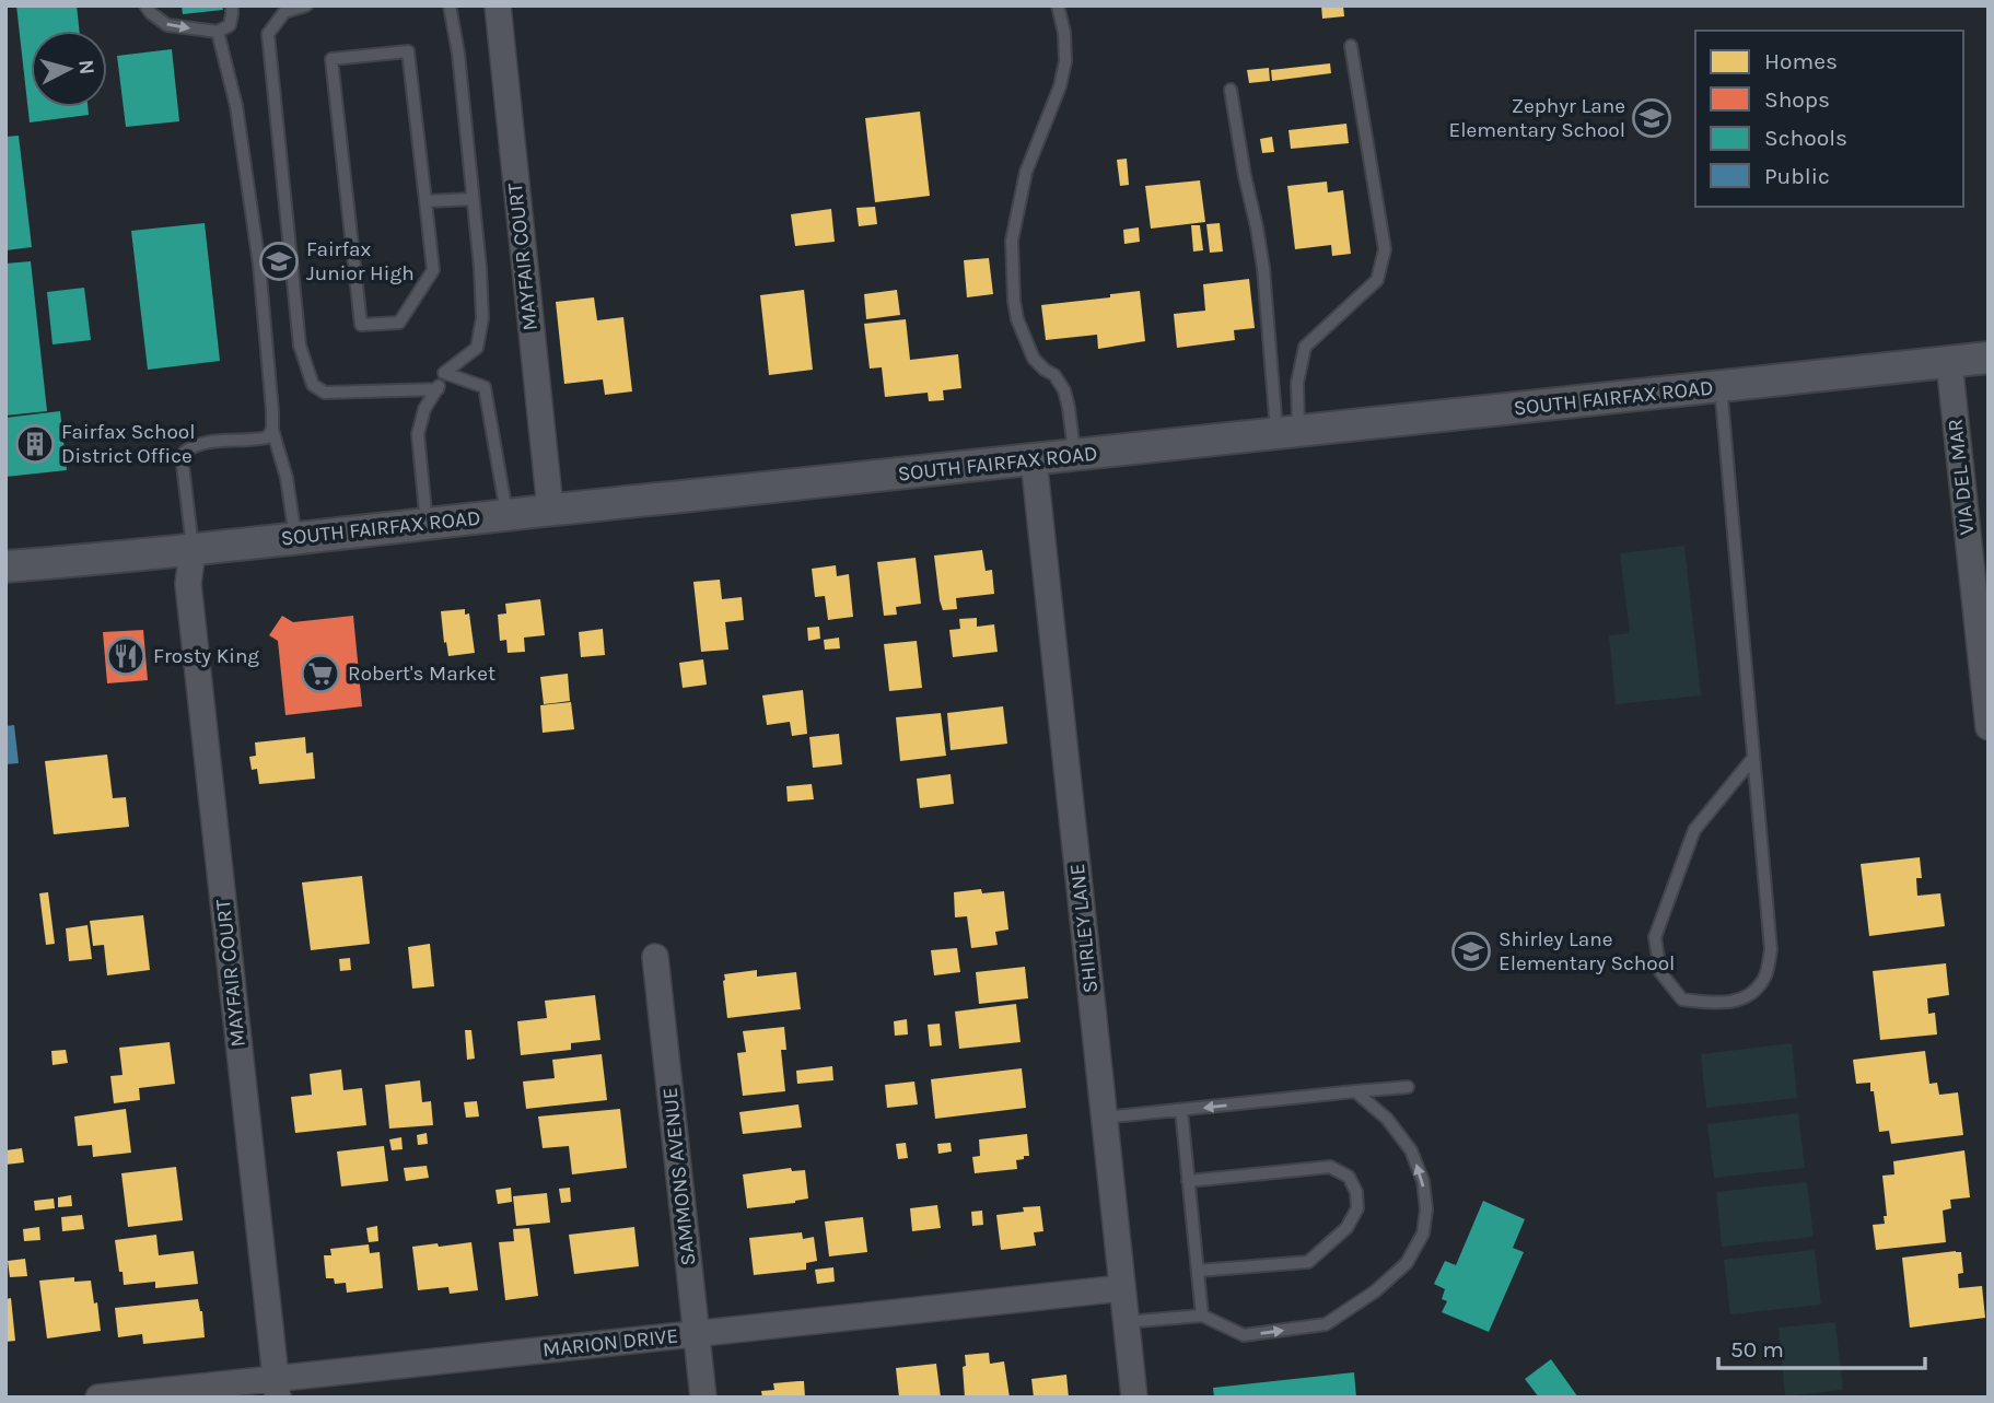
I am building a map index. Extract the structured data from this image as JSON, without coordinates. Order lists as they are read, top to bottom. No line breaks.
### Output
{"streets":{"street":["MAYFAIR COURT","SOUTH FAIRFAX ROAD","VIA DEL MAR","SHIRLEY LANE","SAMMONS AVENUE","MARION DRIVE"]},"crossings":[["MAYFAIR COURT","SOUTH FAIRFAX ROAD"],["MAYFAIR COURT","MARION DRIVE"],["SOUTH FAIRFAX ROAD","VIA DEL MAR"],["SOUTH FAIRFAX ROAD","SHIRLEY LANE"],["SHIRLEY LANE","MARION DRIVE"],["SAMMONS AVENUE","MARION DRIVE"]],"places":{"school or university":["Zephyr Lane Elementary School","Fairfax Junior High","Shirley Lane Elementary School"],"building":["Fairfax School District Office"],"restaurant":["Frosty King"],"supermarket":["Robert's Market"]},"legend":["Homes","Shops","Schools","Public"],"scale_bar":"50 m","north":"right"}
